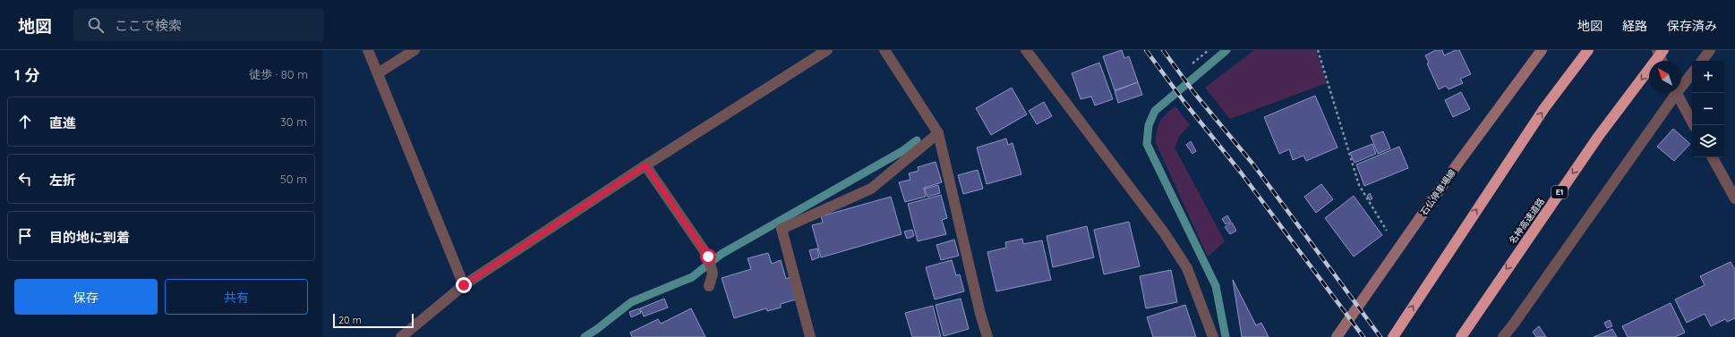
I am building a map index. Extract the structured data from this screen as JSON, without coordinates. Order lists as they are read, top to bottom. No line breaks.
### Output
{"streets":{"highway":["E1","名神高速道路"],"main road":["石仏停車場線"]},"scale_bar":"20 m","north":"top left","page":{"header":"地図","search":"ここで検索","nav":["地図","経路","保存済み"],"heading":["1 分","徒歩 · 80 m"],"map_buttons":["+","−"],"list":[["直進","30 m"],["左折","50 m"],"目的地に到着"],"buttons":["保存","共有"],"scale":"20 m"}}
